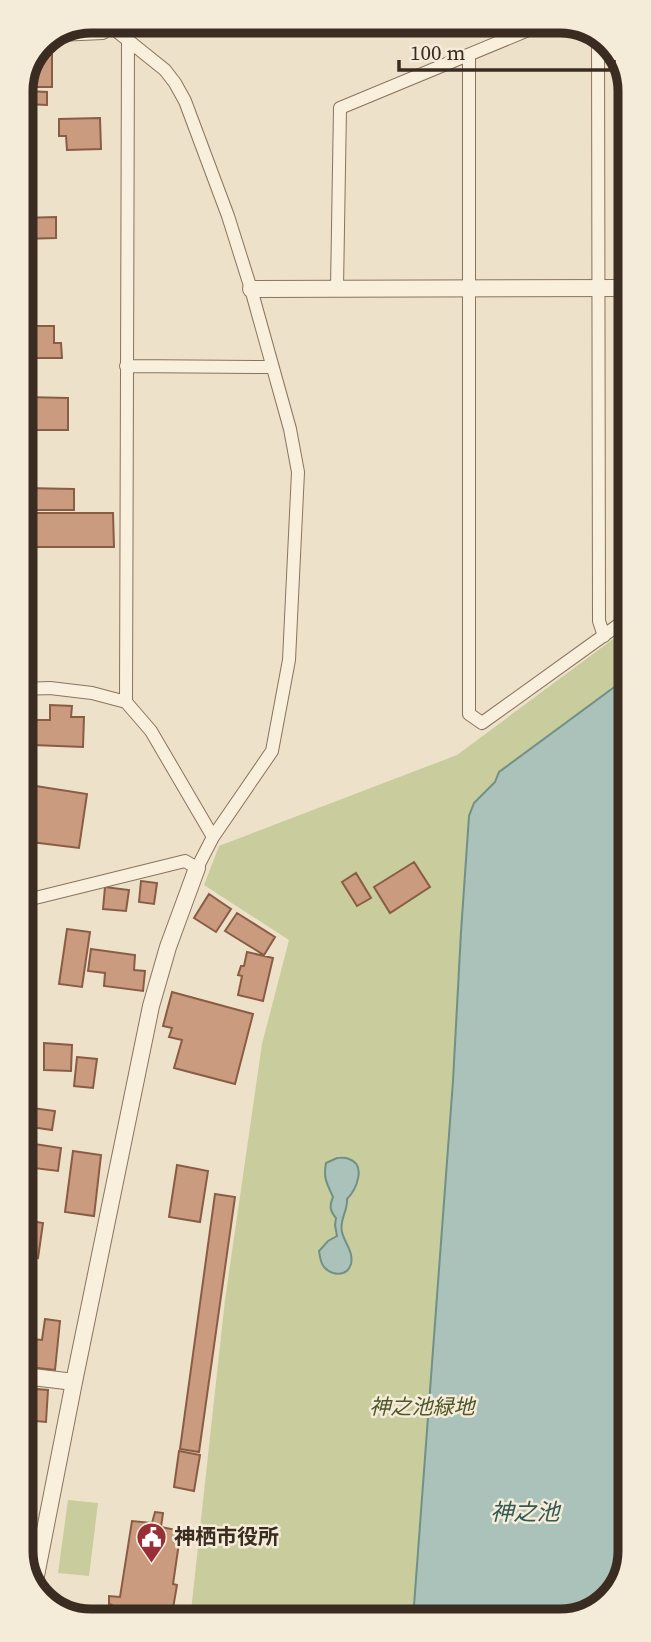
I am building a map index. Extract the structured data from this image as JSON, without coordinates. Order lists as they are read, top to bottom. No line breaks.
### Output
{"water":["神之池"],"parks":["神之池緑地"],"places":{"public building":["神栖市役所"]},"scale_bar":"100 m"}
